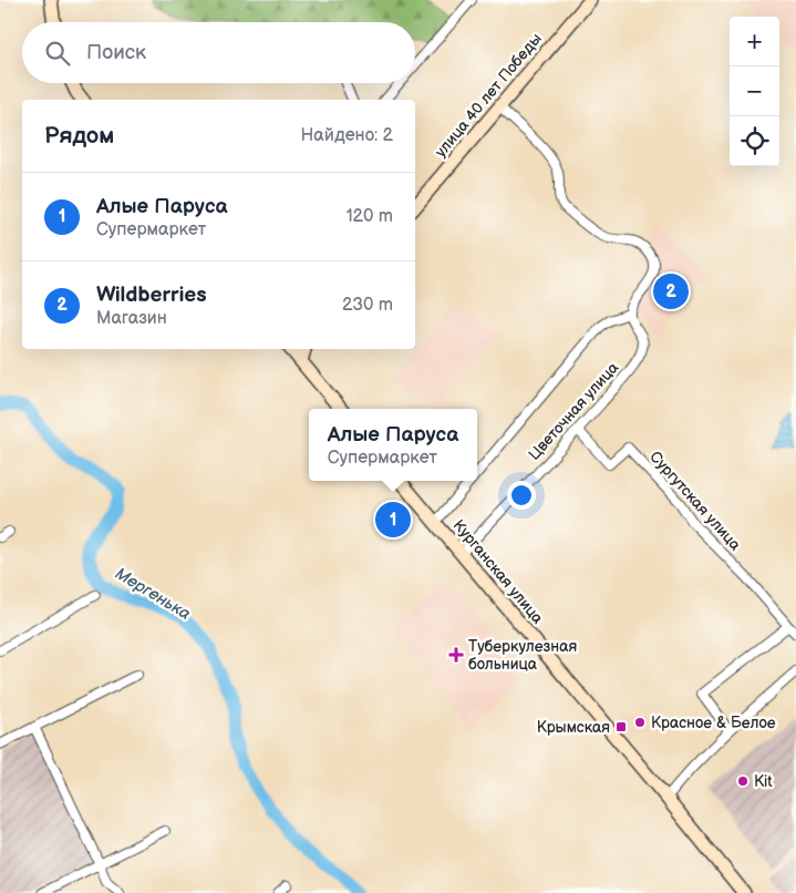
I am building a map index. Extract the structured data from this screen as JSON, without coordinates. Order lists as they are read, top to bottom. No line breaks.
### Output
{"streets":{"main road":["улица 40 лет Победы","Курганская улица"],"street":["Цветочная улица","Сургутская улица"]},"crossings":[["Цветочная улица","Сургутская улица"],["Цветочная улица","Курганская улица"]],"water":["Мергенька"],"places":{"health":["Туберкулезная больница"],"other":["Красное & Белое","Kit"],"transit":["Крымская"]},"page":{"map_buttons":["+","−"],"search":"Поиск","heading":["Рядом","Найдено: 2"],"list":[{"mark":"1","name":"Алые Паруса","note":"Супермаркет","value":"120 m"},{"mark":"2","name":"Wildberries","note":"Магазин","value":"230 m"}],"pins":["2","1"],"popup":["Алые Паруса","Супермаркет"]}}
